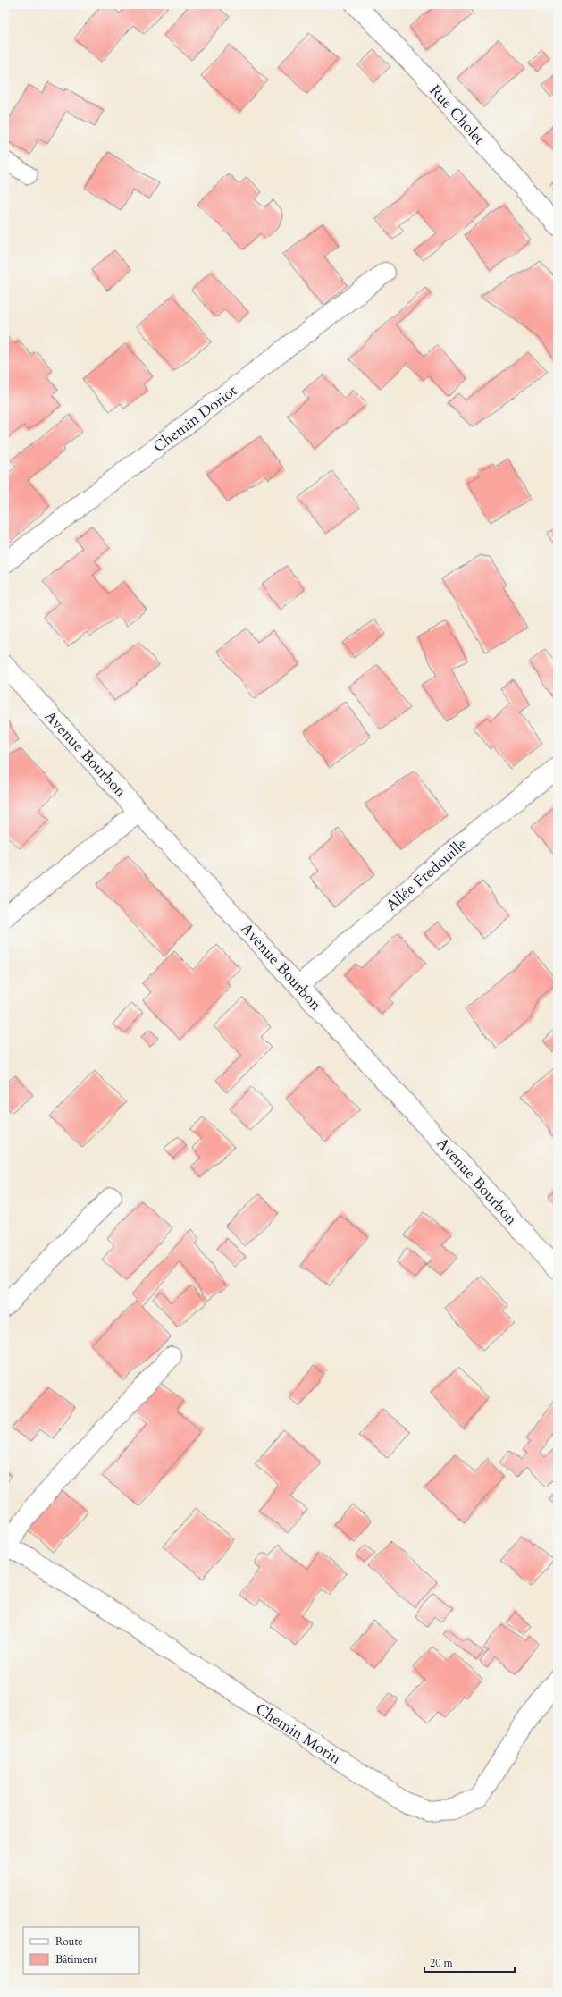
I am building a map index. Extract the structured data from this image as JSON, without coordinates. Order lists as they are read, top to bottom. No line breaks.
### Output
{"streets":{"street":["Rue Cholet","Chemin Doriot","Avenue Bourbon","Allée Fredouille","Chemin Morin"]},"crossings":[["Avenue Bourbon","Allée Fredouille"]],"legend":["Route","Bâtiment"],"scale_bar":"20 m"}
